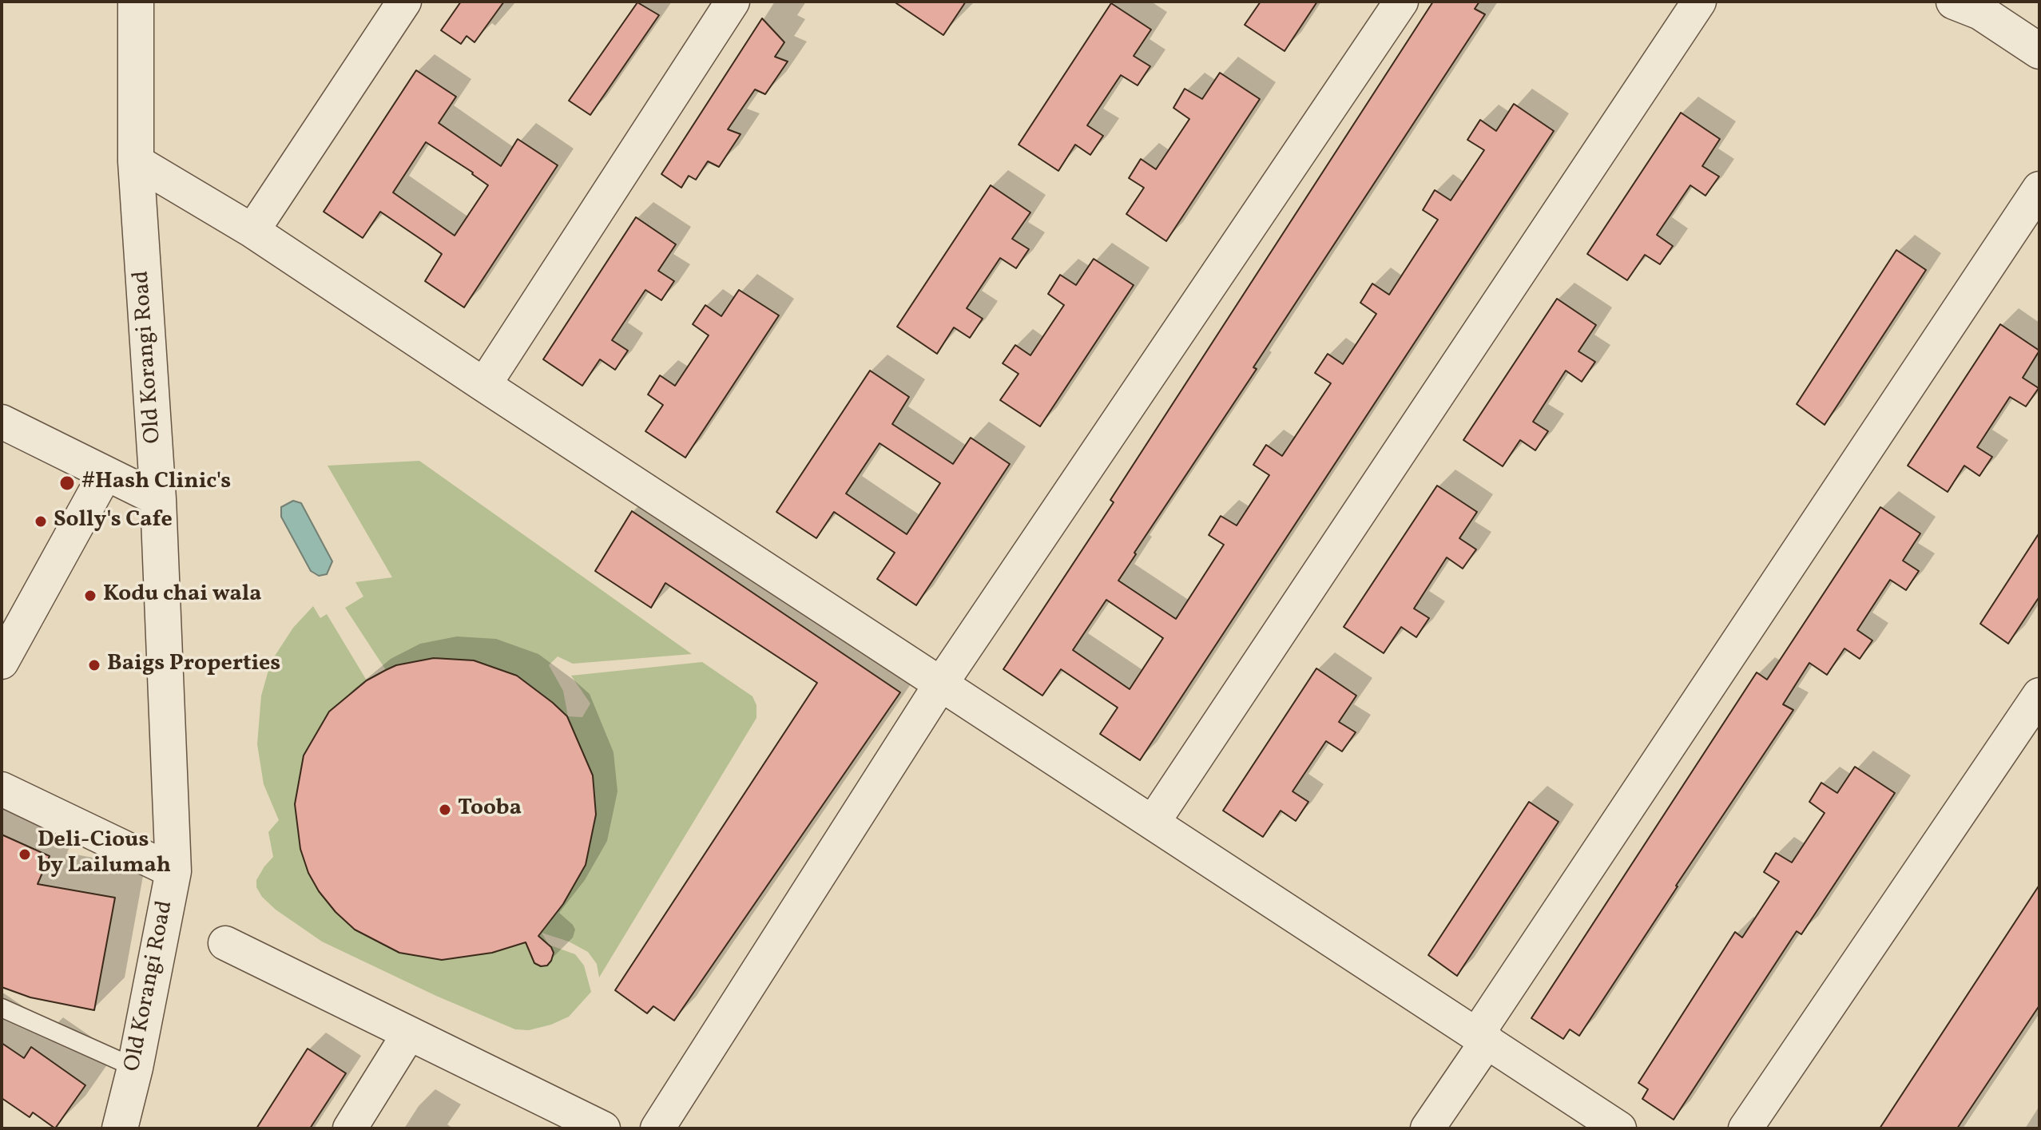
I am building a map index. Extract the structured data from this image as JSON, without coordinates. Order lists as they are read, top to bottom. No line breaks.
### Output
{"streets":{"street":["Old Korangi Road"]},"places":["#Hash Clinic's","Solly's Cafe","Kodu chai wala","Baigs Properties","Tooba","Deli-Cious by Lailumah"]}
